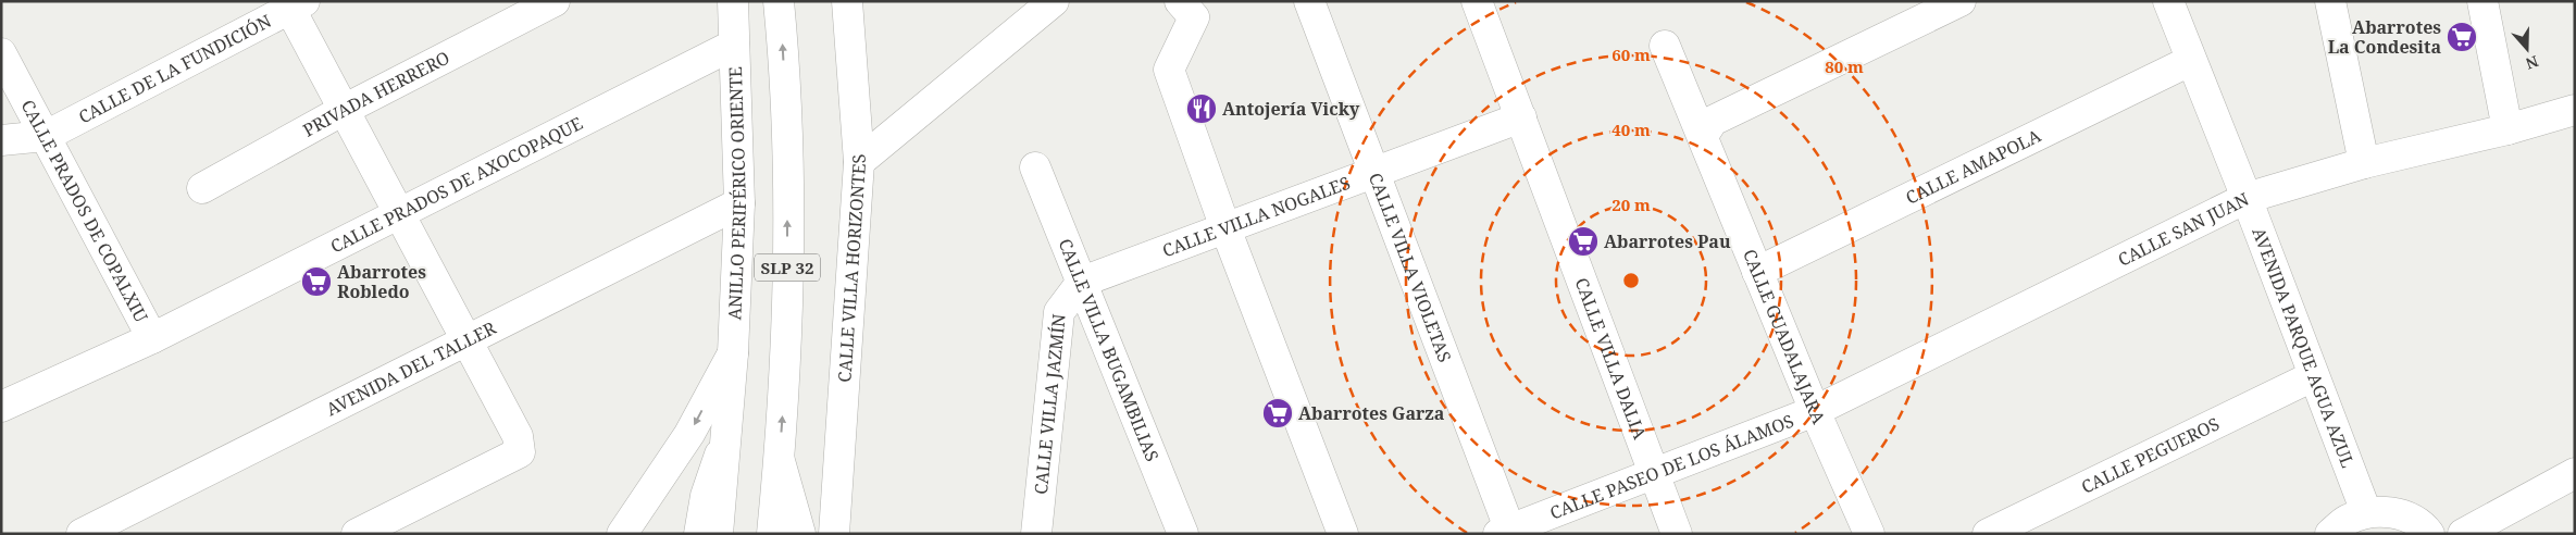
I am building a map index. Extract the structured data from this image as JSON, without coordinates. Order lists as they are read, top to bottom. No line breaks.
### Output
{"streets":{"main road":["CALLE DE LA FUNDICIÓN","PRIVADA HERRERO","CALLE AMAPOLA","CALLE PRADOS DE AXOCOPAQUE","ANILLO PERIFÉRICO ORIENTE","CALLE PRADOS DE COPALXIU","CALLE VILLA NOGALES","CALLE SAN JUAN","SLP 32","CALLE VILLA HORIZONTES","CALLE VILLA VIOLETAS","CALLE GUADALAJARA","AVENIDA PARQUE AGUA AZUL","CALLE VILLA BUGAMBILIAS","CALLE VILLA DALIA","AVENIDA DEL TALLER","CALLE VILLA JAZMÍN","CALLE PEGUEROS","CALLE PASEO DE LOS ÁLAMOS"]},"crossings":[["CALLE DE LA FUNDICIÓN","CALLE PRADOS DE COPALXIU"],["CALLE AMAPOLA","CALLE GUADALAJARA"],["CALLE AMAPOLA","AVENIDA PARQUE AGUA AZUL"],["CALLE PRADOS DE AXOCOPAQUE","ANILLO PERIFÉRICO ORIENTE"],["CALLE PRADOS DE AXOCOPAQUE","CALLE PRADOS DE COPALXIU"],["ANILLO PERIFÉRICO ORIENTE","AVENIDA DEL TALLER"],["CALLE VILLA NOGALES","CALLE VILLA VIOLETAS"],["CALLE VILLA NOGALES","CALLE VILLA BUGAMBILIAS"],["CALLE VILLA NOGALES","CALLE VILLA DALIA"],["CALLE VILLA NOGALES","CALLE VILLA JAZMÍN"],["CALLE SAN JUAN","CALLE GUADALAJARA"],["CALLE SAN JUAN","AVENIDA PARQUE AGUA AZUL"],["CALLE SAN JUAN","CALLE PASEO DE LOS ÁLAMOS"],["CALLE VILLA VIOLETAS","CALLE PASEO DE LOS ÁLAMOS"],["CALLE GUADALAJARA","CALLE PASEO DE LOS ÁLAMOS"],["AVENIDA PARQUE AGUA AZUL","CALLE PEGUEROS"],["CALLE VILLA BUGAMBILIAS","CALLE VILLA JAZMÍN"],["CALLE VILLA DALIA","CALLE PASEO DE LOS ÁLAMOS"]],"places":{"supermarket":["Abarrotes La Condesita","Abarrotes Pau","Abarrotes Robledo","Abarrotes Garza"],"restaurant":["Antojería Vicky"]},"north":"bottom","rings":["60 m","80 m","40 m","20 m"]}
